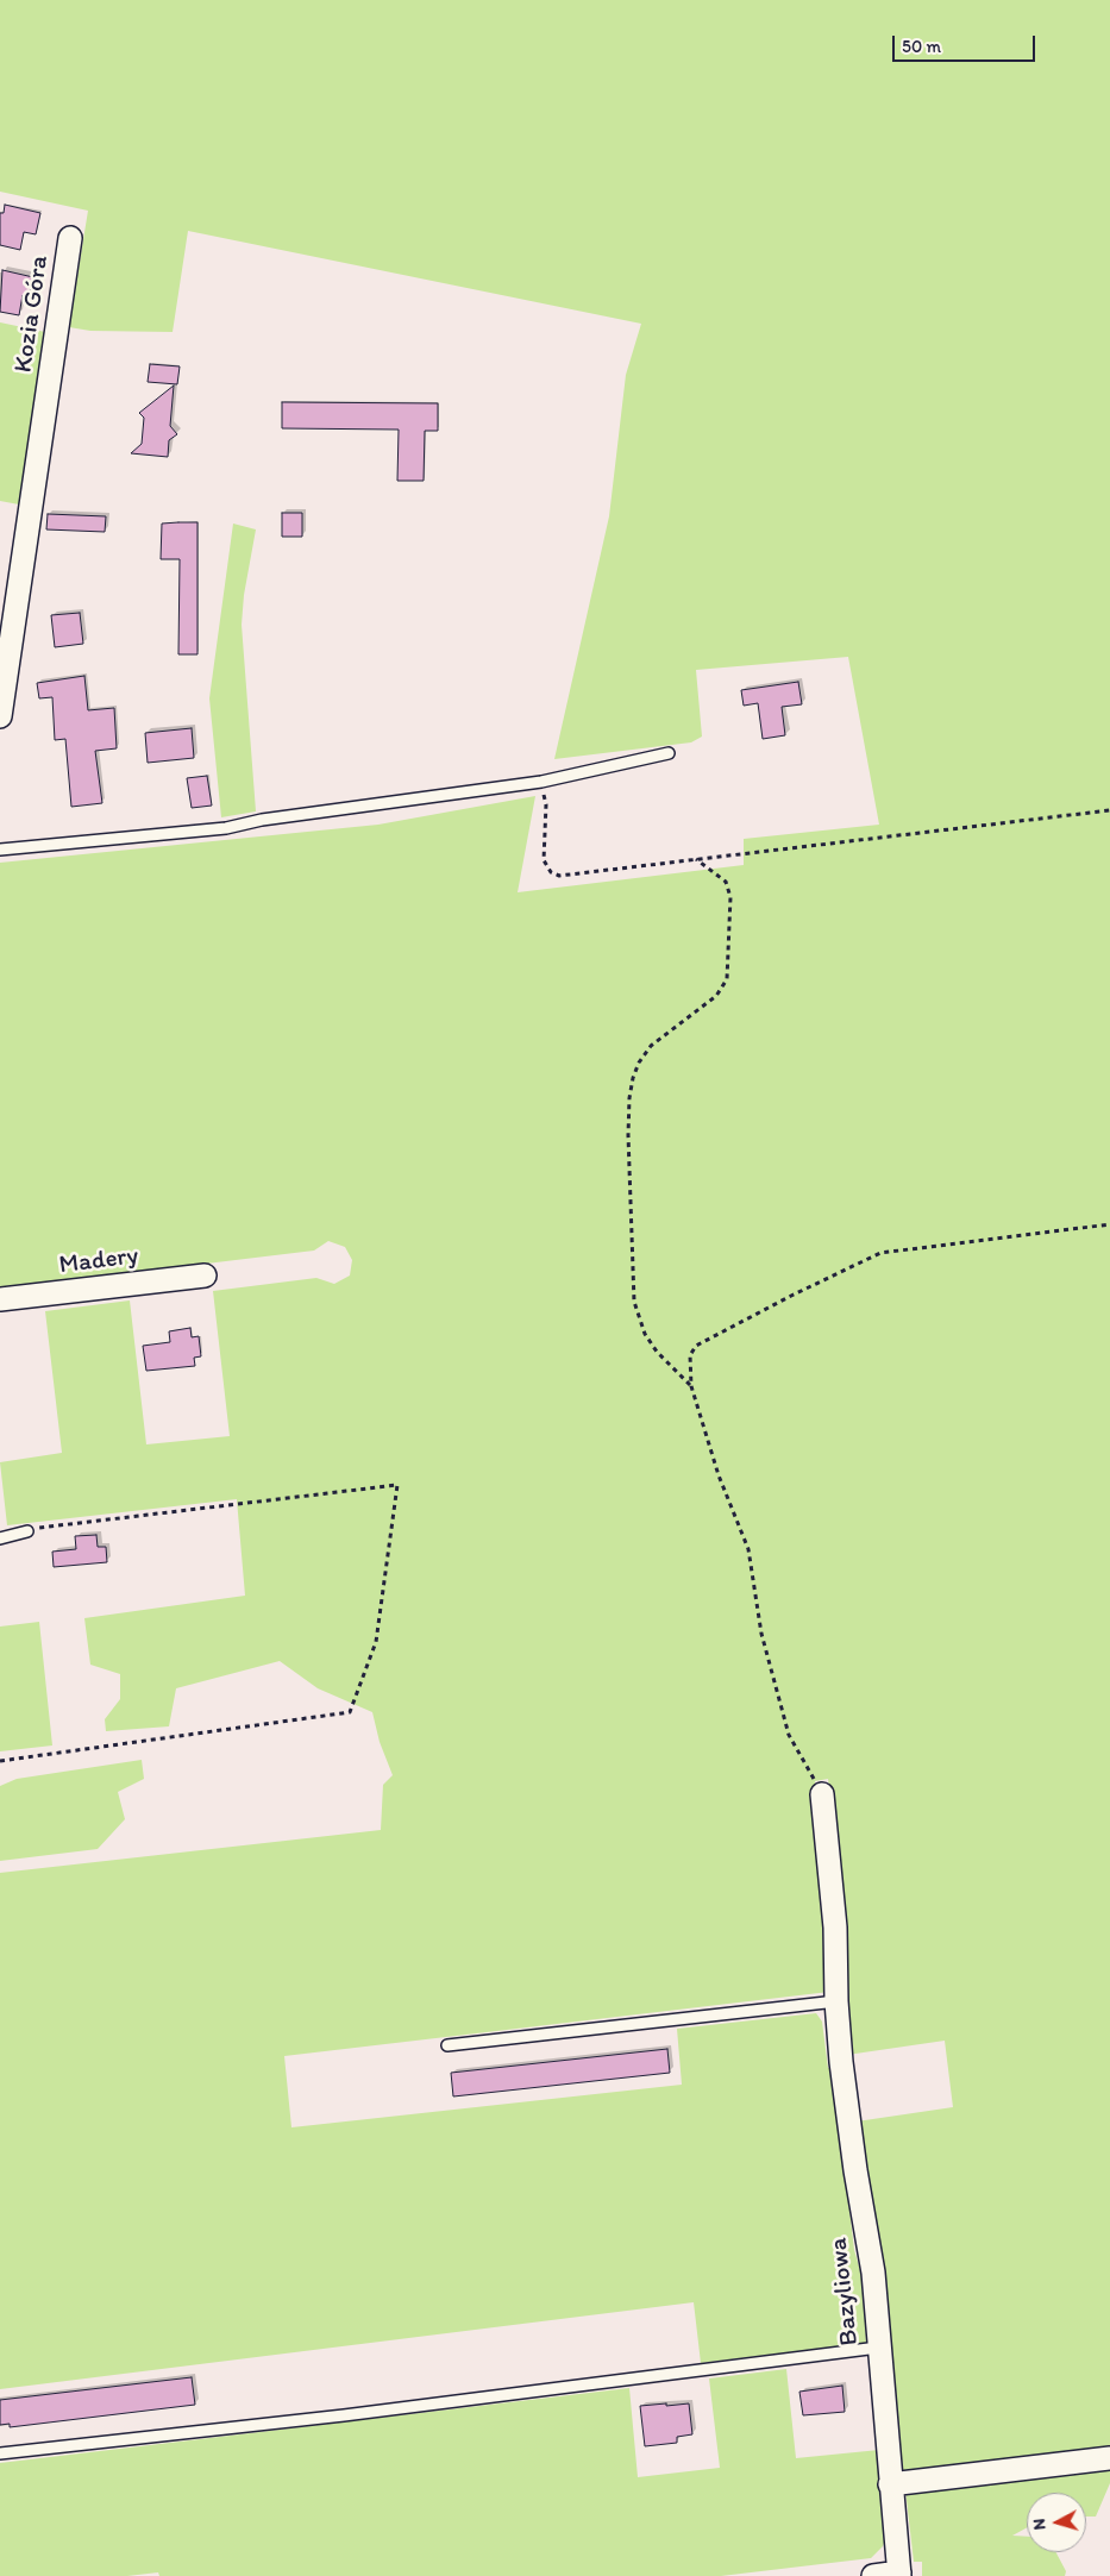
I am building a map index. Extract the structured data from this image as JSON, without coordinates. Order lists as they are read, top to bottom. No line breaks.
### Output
{"streets":{"street":["Kozia Góra","Madery","Bazyliowa"]},"scale_bar":"50 m","north":"left"}
